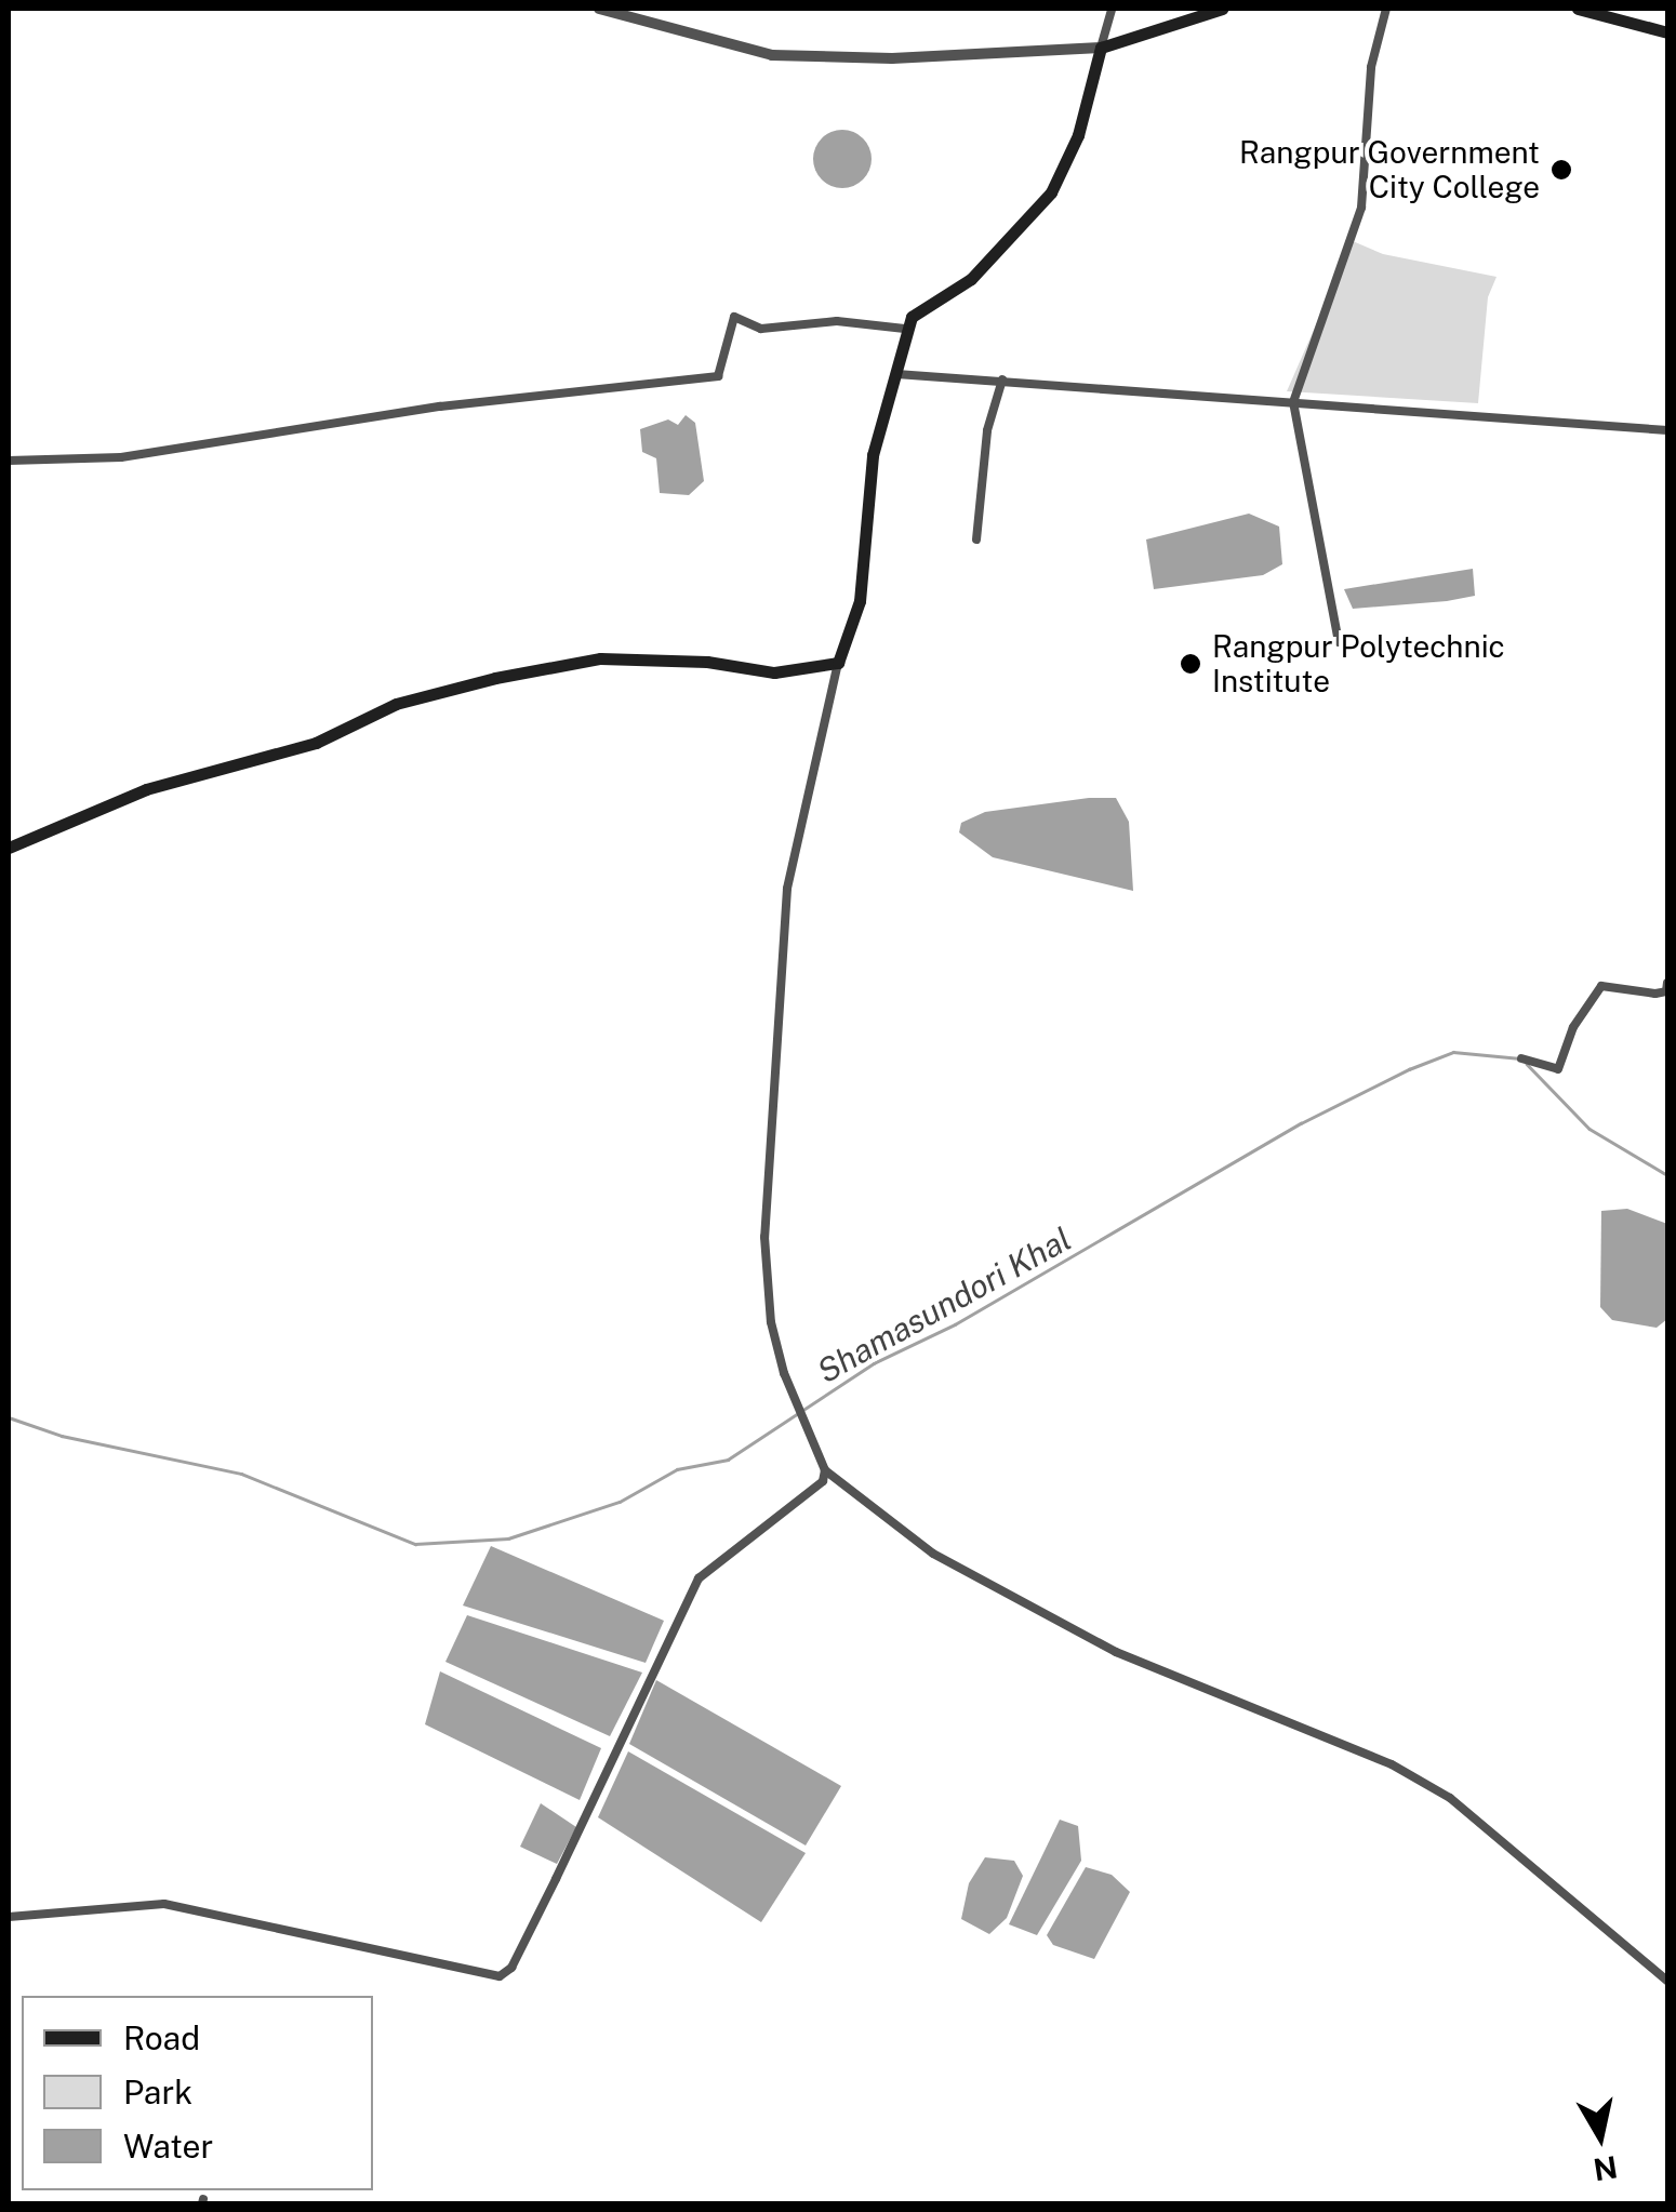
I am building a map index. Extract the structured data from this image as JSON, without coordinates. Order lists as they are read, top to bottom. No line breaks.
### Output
{"water":["Shamasundori Khal"],"places":["Rangpur Government City College","Rangpur Polytechnic Institute"],"legend":["Road","Park","Water"],"north":"bottom"}
